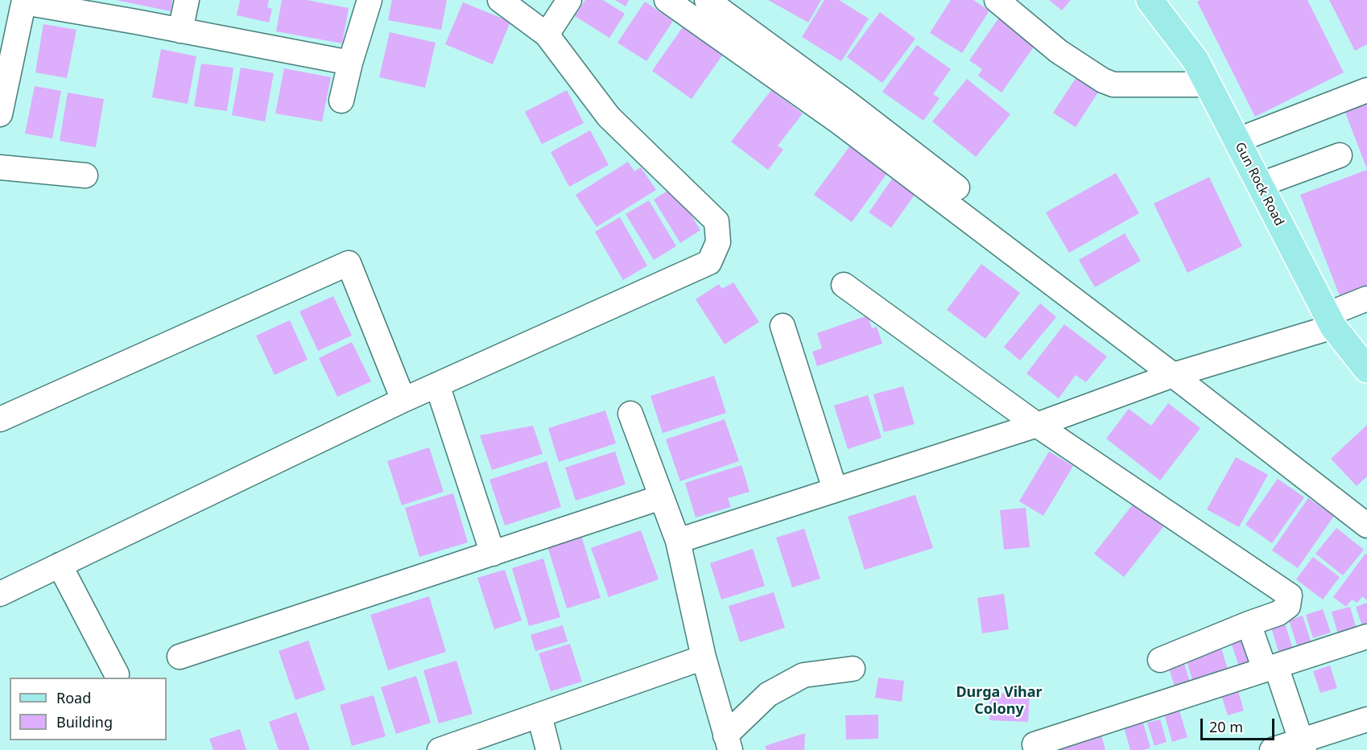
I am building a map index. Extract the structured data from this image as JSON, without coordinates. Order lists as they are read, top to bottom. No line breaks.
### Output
{"streets":{"main road":["Gun Rock Road"]},"districts":["Durga Vihar Colony"],"legend":["Road","Building"],"scale_bar":"20 m"}
